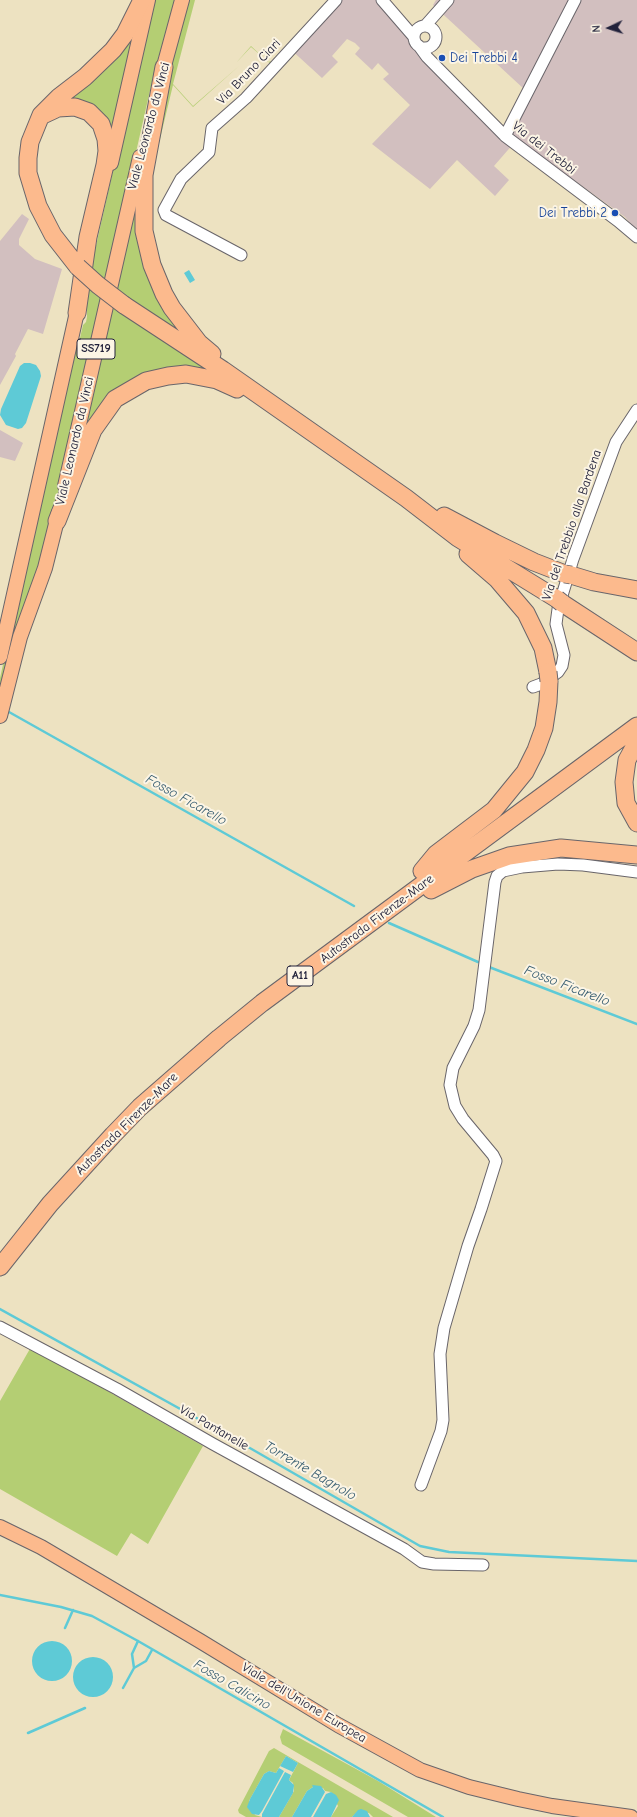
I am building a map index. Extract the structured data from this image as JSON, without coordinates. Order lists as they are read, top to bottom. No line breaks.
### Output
{"streets":{"highway":["Autostrada Firenze-Mare","A11"],"main road":["Viale Leonardo da Vinci","SS719","Viale dell'Unione Europea"],"street":["Via Bruno Ciari","Via dei Trebbi","Via del Trebbio alla Bardena","Via Pantanelle"]},"water":["Fosso Ficarello","Torrente Bagnolo","Fosso Calicino"],"places":["Dei Trebbi 4","Dei Trebbi 2"],"north":"left"}
